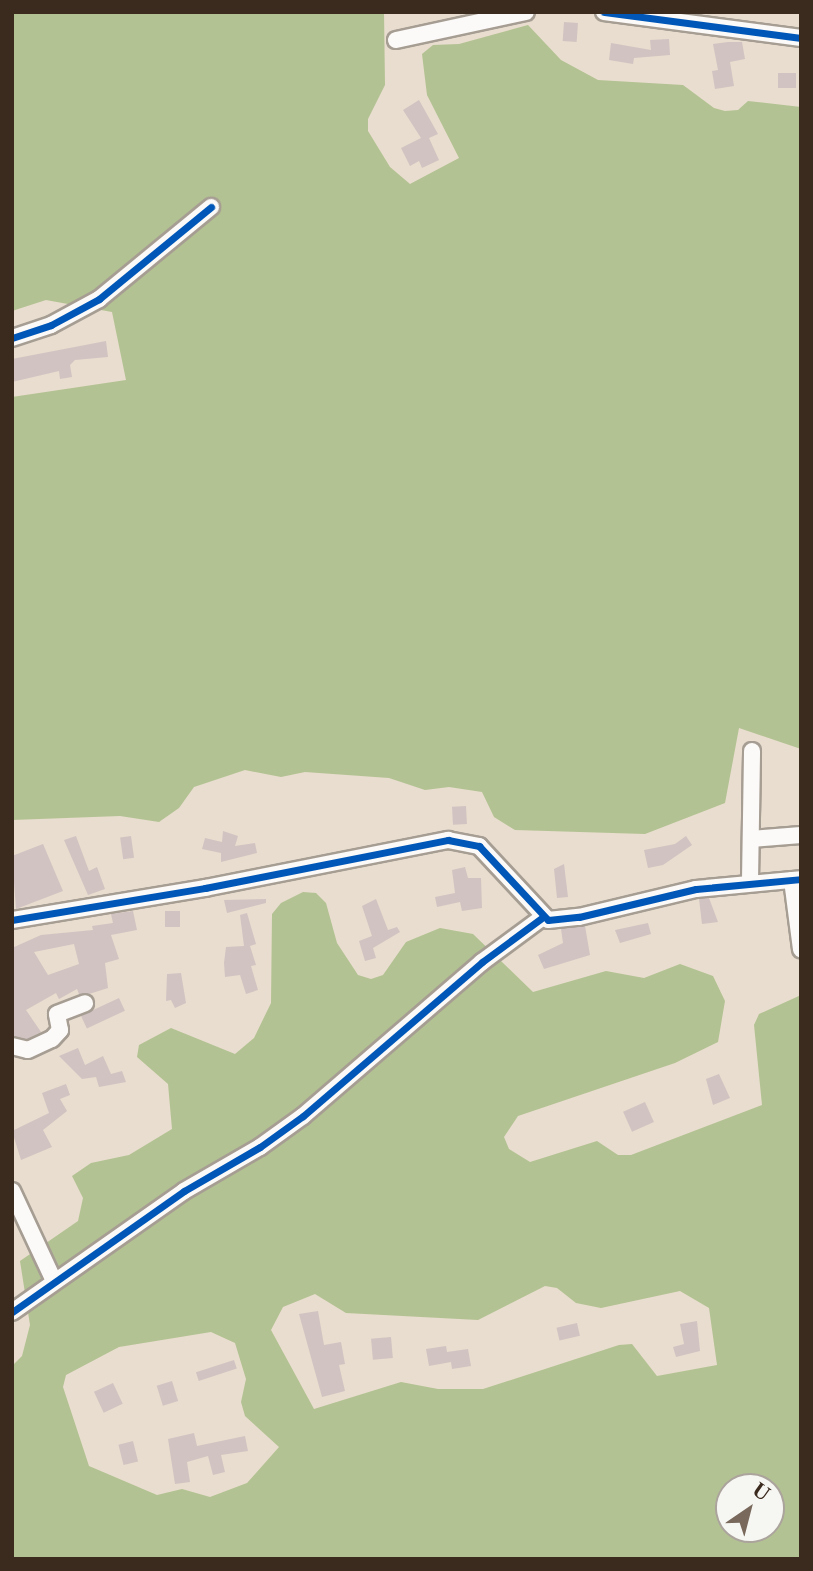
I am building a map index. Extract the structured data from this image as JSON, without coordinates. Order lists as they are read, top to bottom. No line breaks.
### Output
{"north":"top right"}
